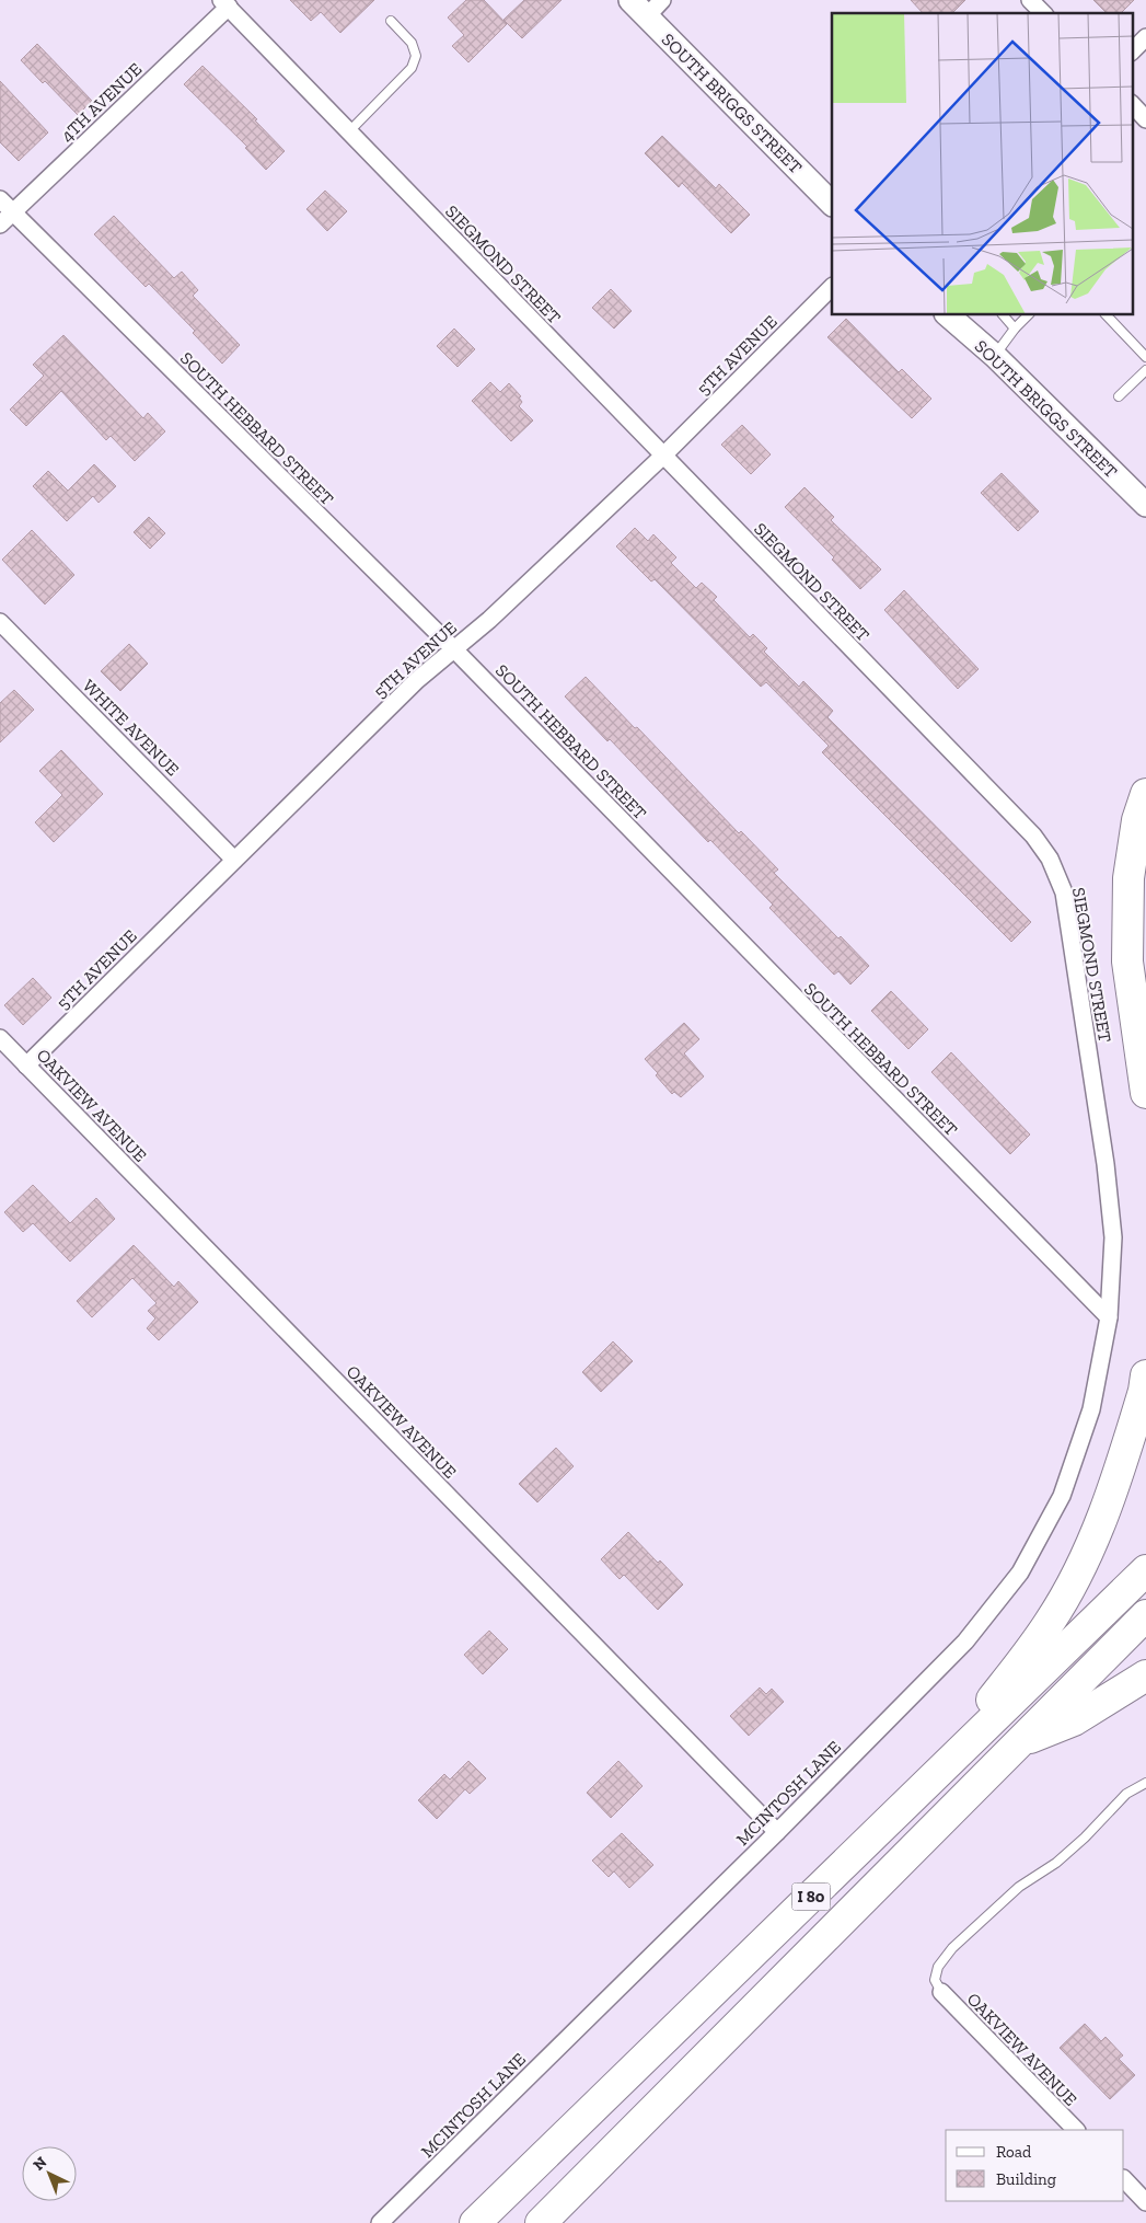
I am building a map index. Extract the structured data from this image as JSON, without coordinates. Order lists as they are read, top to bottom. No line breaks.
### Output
{"streets":{"highway":["I 80"],"street":["4TH AVENUE","SOUTH BRIGGS STREET","SIEGMOND STREET","5TH AVENUE","SOUTH HEBBARD STREET","WHITE AVENUE","OAKVIEW AVENUE","MCINTOSH LANE"]},"crossings":[["4TH AVENUE","SIEGMOND STREET"],["4TH AVENUE","SOUTH HEBBARD STREET"],["SIEGMOND STREET","5TH AVENUE"],["SIEGMOND STREET","SOUTH HEBBARD STREET"],["SIEGMOND STREET","MCINTOSH LANE"],["5TH AVENUE","SOUTH HEBBARD STREET"],["5TH AVENUE","WHITE AVENUE"],["5TH AVENUE","OAKVIEW AVENUE"],["SOUTH HEBBARD STREET","MCINTOSH LANE"],["OAKVIEW AVENUE","MCINTOSH LANE"]],"legend":["Road","Building"],"north":"top left"}
